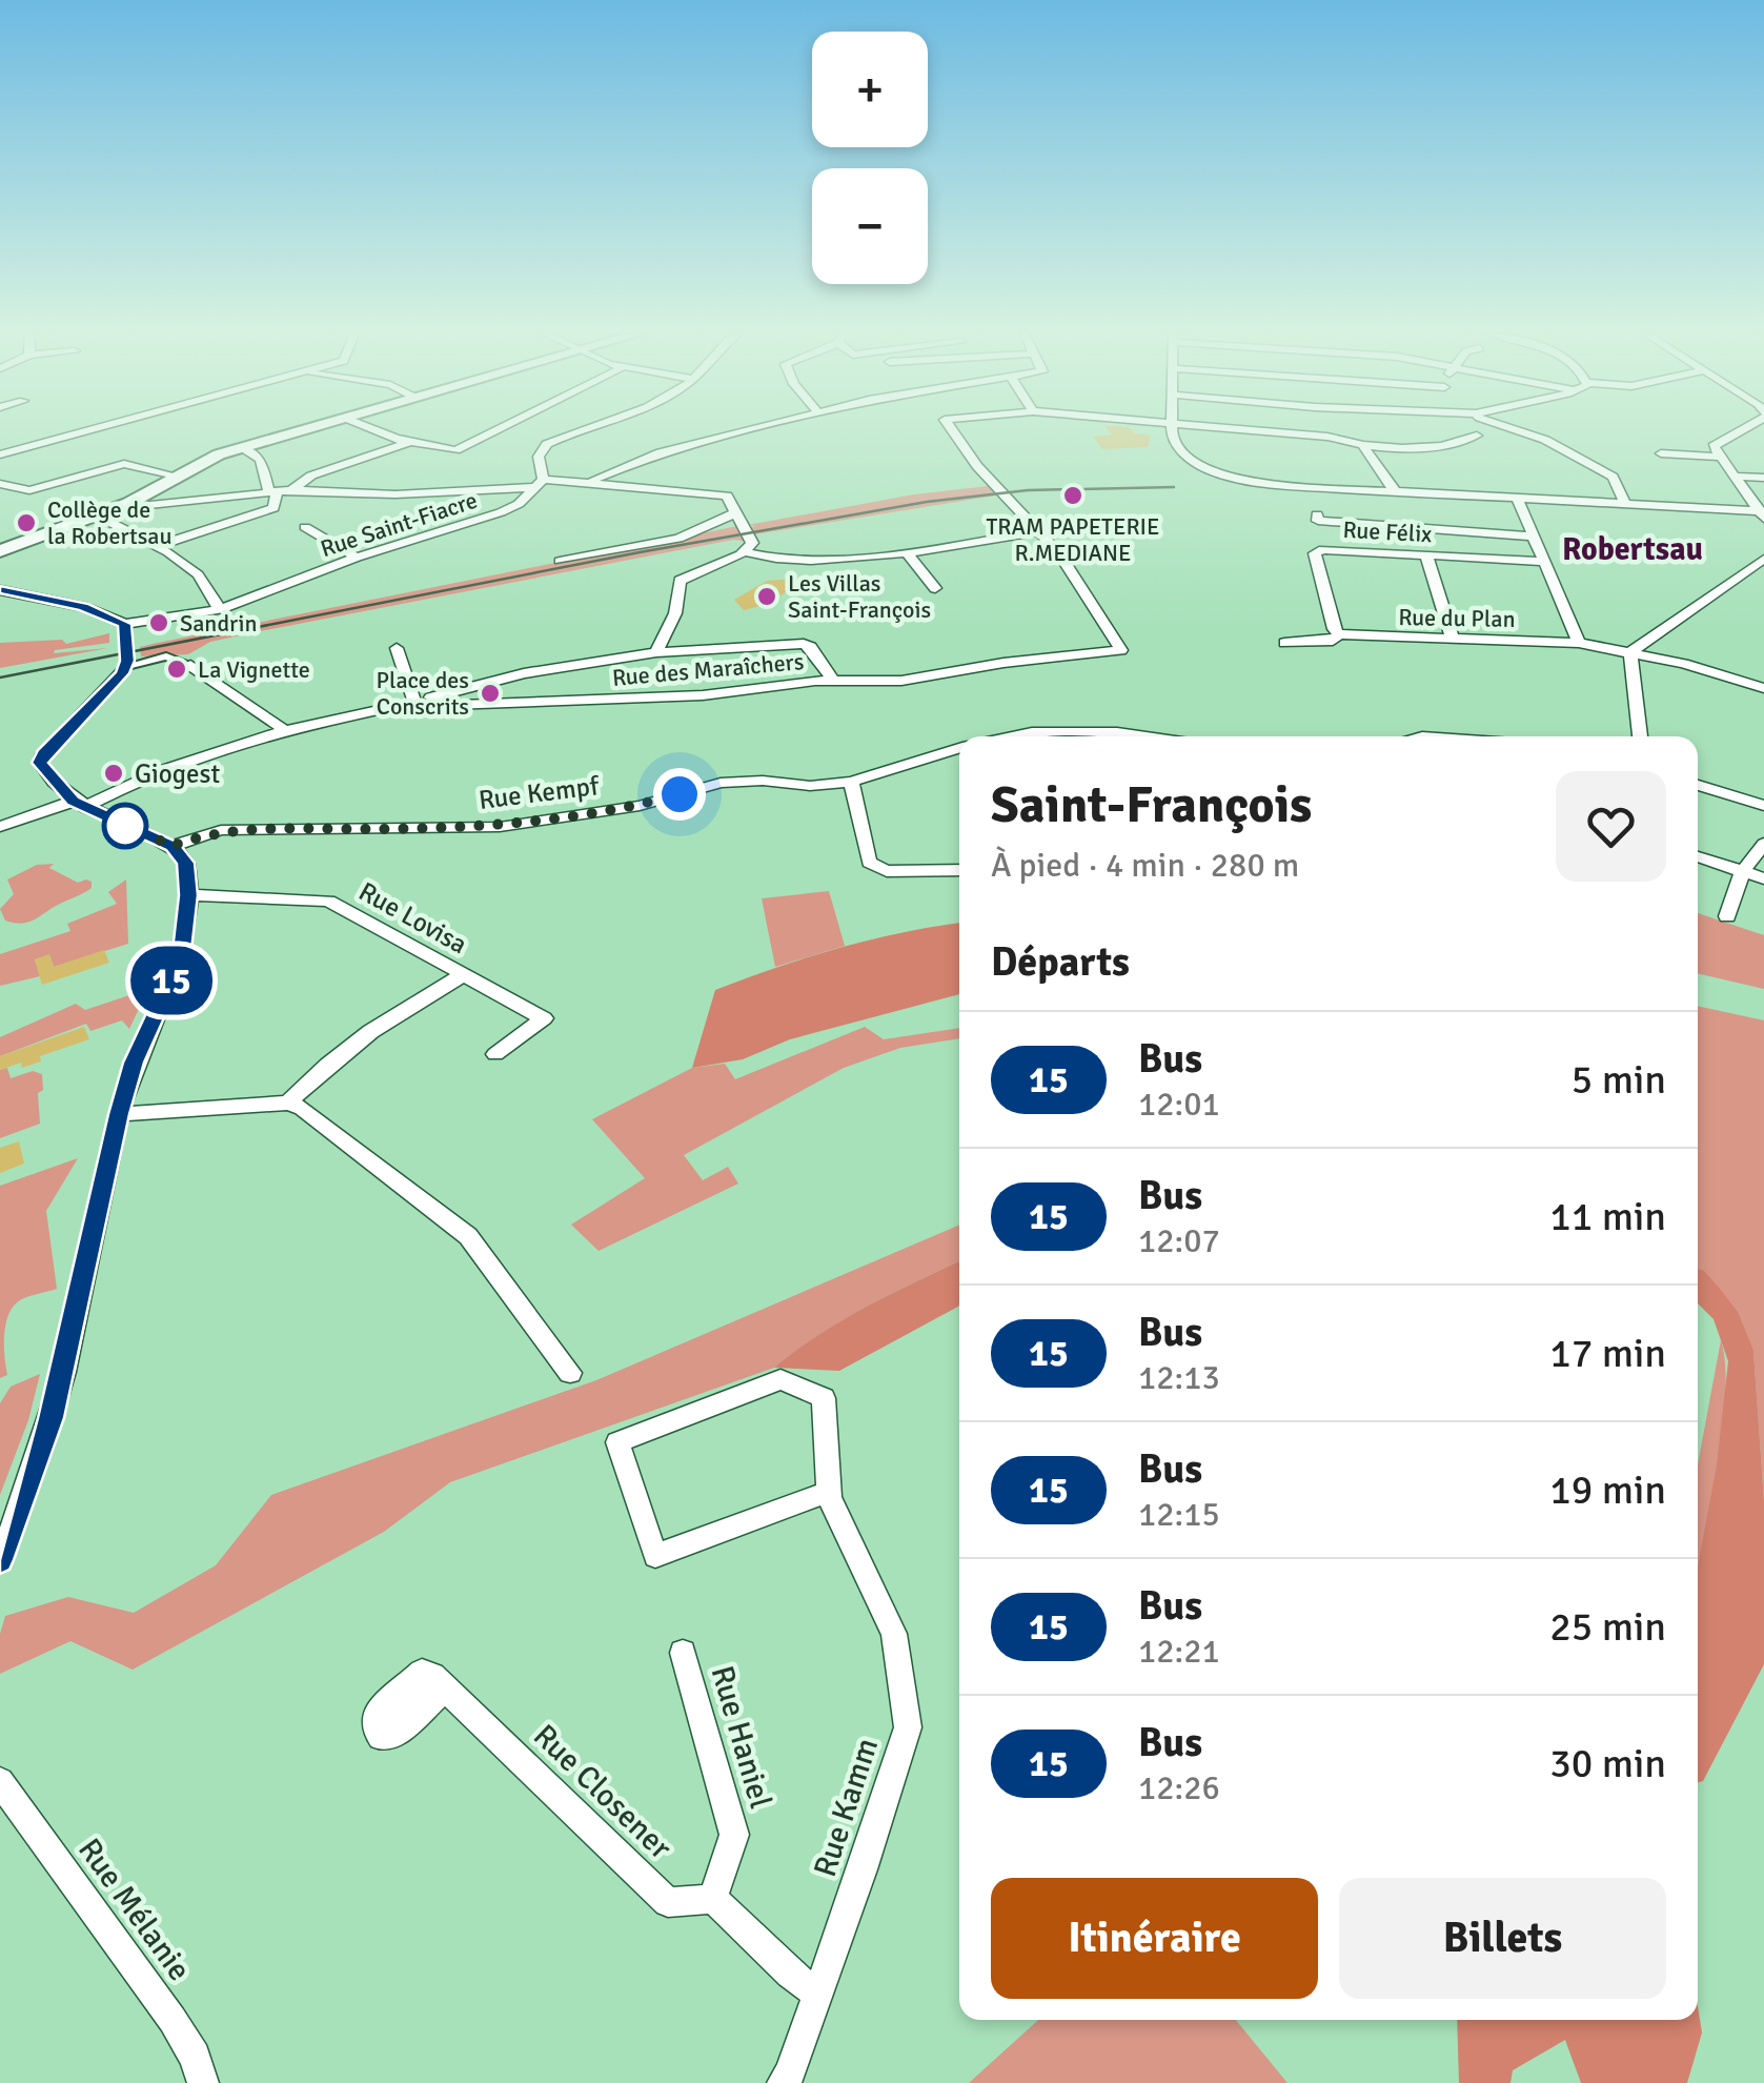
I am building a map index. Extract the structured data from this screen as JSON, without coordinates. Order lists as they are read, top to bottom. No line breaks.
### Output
{"streets":{"street":["Rue Saint-Fiacre","Rue Félix","Rue du Plan","Rue des Maraîchers","Rue Kempf","Rue Lovisa","Rue Haniel","Rue Closener","Rue Kamm","Rue Mélanie"]},"crossings":[["Rue Félix","Rue du Plan"],["Rue Haniel","Rue Closener"]],"districts":["Robertsau"],"places":["TRAM PAPETERIE R.MEDIANE","Collège de la Robertsau","Les Villas Saint-François","Sandrin","La Vignette","Place des Conscrits","Giogest"],"lines":["bus line 15"],"page":{"on_map":"15","map_buttons":["+","−"],"heading":[["Saint-François","À pied · 4 min · 280 m"],"Départs"],"list":[{"mark":"15","name":"Bus","note":"12:01","value":"5 min"},{"mark":"15","name":"Bus","note":"12:07","value":"11 min"},{"mark":"15","name":"Bus","note":"12:13","value":"17 min"},{"mark":"15","name":"Bus","note":"12:15","value":"19 min"},{"mark":"15","name":"Bus","note":"12:21","value":"25 min"},{"mark":"15","name":"Bus","note":"12:26","value":"30 min"}],"buttons":["Itinéraire","Billets"]}}
